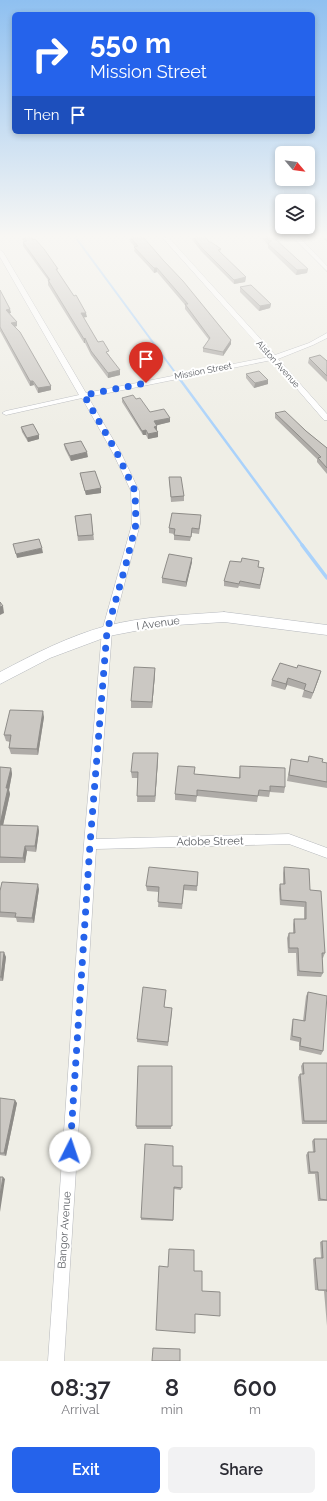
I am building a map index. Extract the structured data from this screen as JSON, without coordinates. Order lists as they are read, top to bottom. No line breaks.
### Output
{"streets":{"main road":["I Avenue"],"street":["Alston Avenue","Mission Street","Adobe Street","Bangor Avenue"]},"crossings":[["Alston Avenue","Mission Street"],["Mission Street","Bangor Avenue"],["I Avenue","Bangor Avenue"],["Adobe Street","Bangor Avenue"]],"north":"bottom right","page":{"turn":["550 m","Mission Street"],"then":"Then","eta":["08:37","Arrival","8","min","600","m"],"buttons":["Exit","Share"]}}
